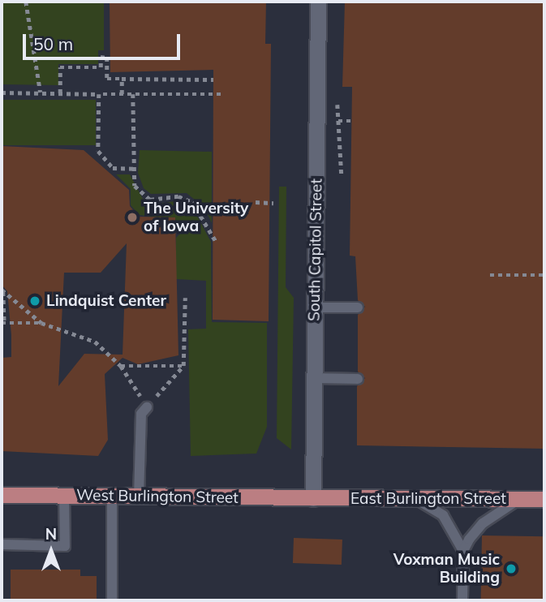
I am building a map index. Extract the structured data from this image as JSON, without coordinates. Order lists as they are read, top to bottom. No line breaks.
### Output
{"streets":{"main road":["West Burlington Street","East Burlington Street"],"street":["South Capitol Street"]},"crossings":[["South Capitol Street","West Burlington Street"],["South Capitol Street","East Burlington Street"],["West Burlington Street","East Burlington Street"]],"places":["The University of Iowa","Lindquist Center","Voxman Music Building"],"scale_bar":"50 m","north":"top"}
